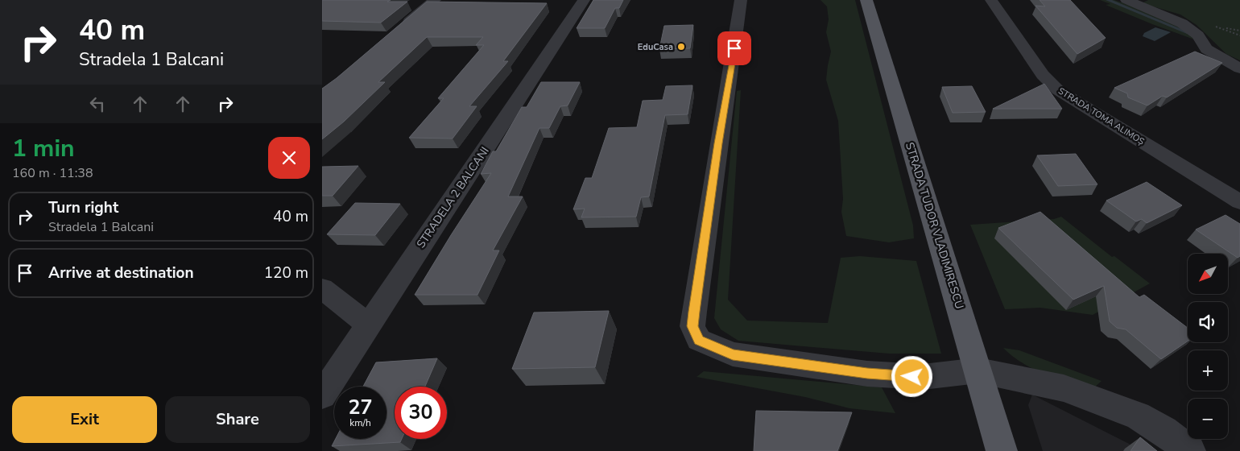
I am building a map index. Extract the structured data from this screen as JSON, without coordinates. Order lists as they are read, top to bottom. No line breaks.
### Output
{"streets":{"main road":["STRADA TUDOR VLADIMIRESCU"],"street":["STRADA TOMA ALIMOȘ","STRADELA 2 BALCANI"]},"places":["EduCasa"],"north":"bottom left","page":{"turn":["40 m","Stradela 1 Balcani"],"heading":["1 min","160 m · 11:38"],"list":[{"name":"Turn right","note":"Stradela 1 Balcani","value":"40 m"},{"name":"Arrive at destination","value":"120 m"}],"map_buttons":["+","−"],"speed":"27 km/h","limit":"30","buttons":["Exit","Share"]}}
